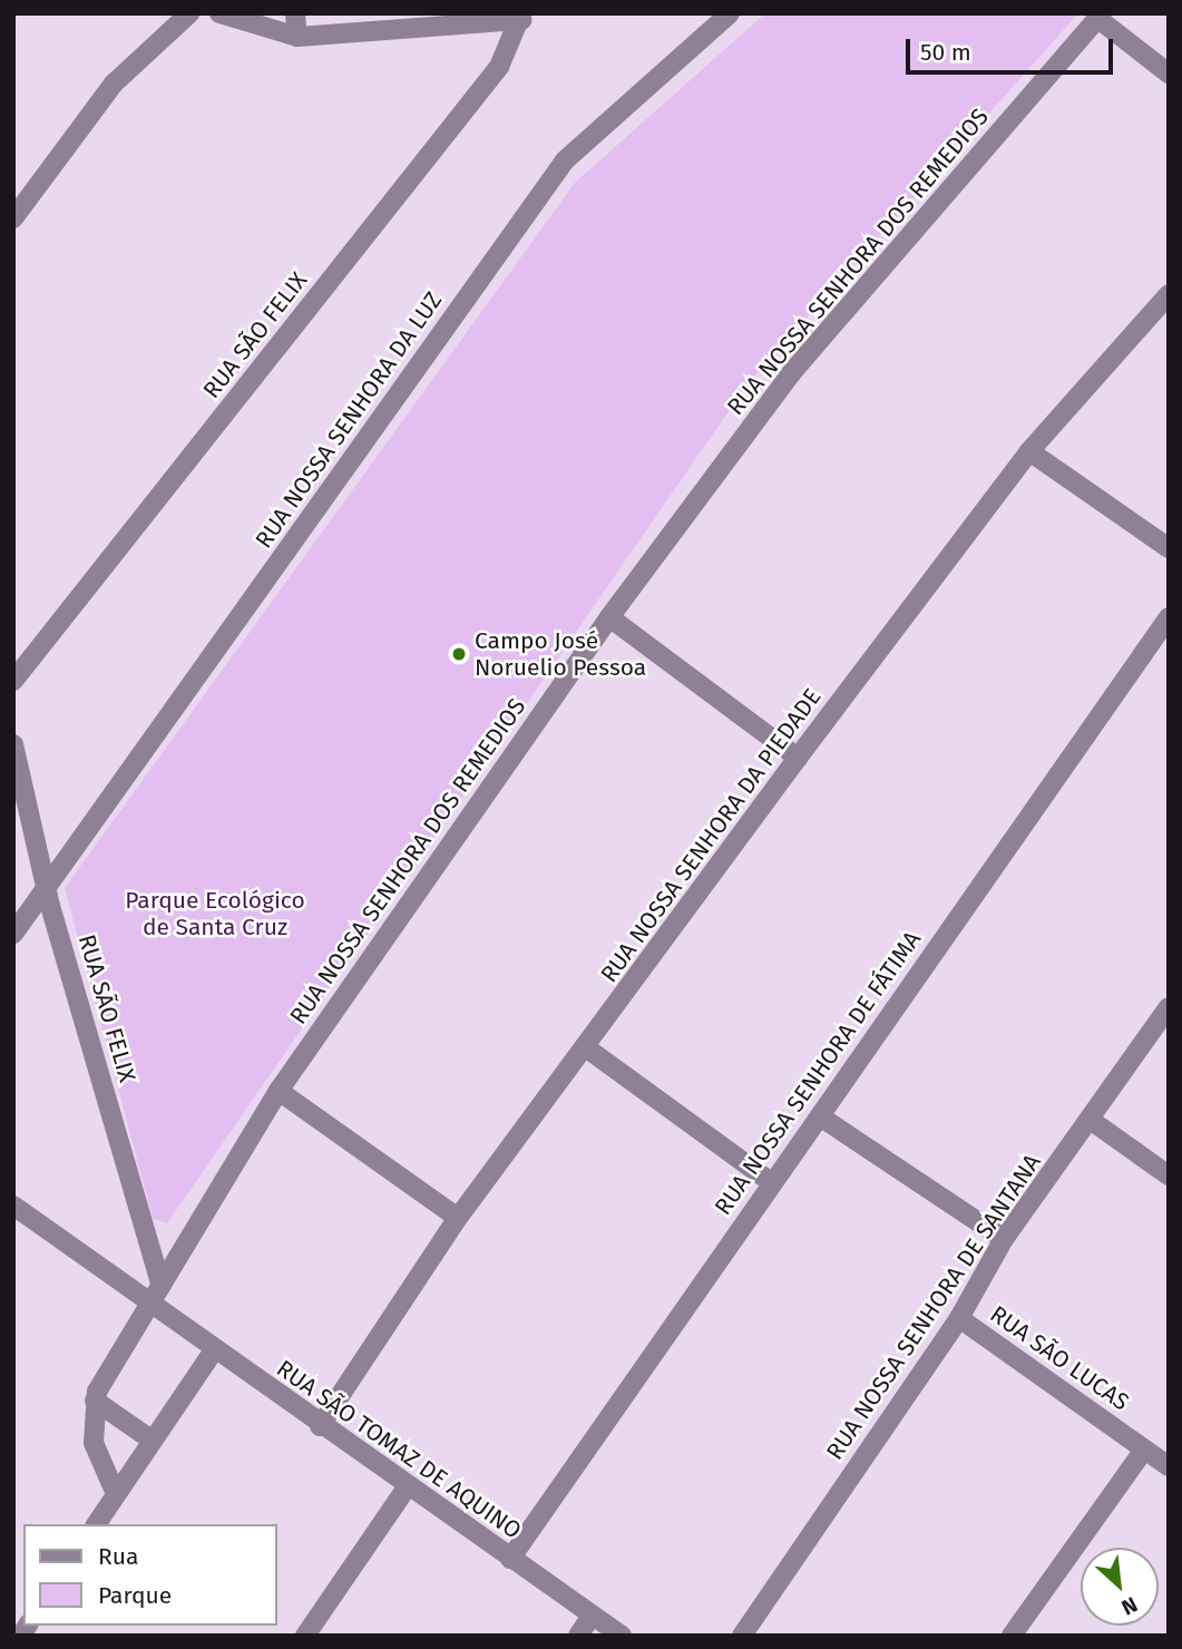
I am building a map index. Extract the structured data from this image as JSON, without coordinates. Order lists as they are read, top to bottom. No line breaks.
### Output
{"streets":{"street":["RUA NOSSA SENHORA DOS REMEDIOS","RUA SÃO FELIX","RUA NOSSA SENHORA DA LUZ","RUA NOSSA SENHORA DA PIEDADE","RUA NOSSA SENHORA DE FÁTIMA","RUA NOSSA SENHORA DE SANTANA","RUA SÃO LUCAS","RUA SÃO TOMAZ DE AQUINO"]},"crossings":[["RUA NOSSA SENHORA DOS REMEDIOS","RUA SÃO FELIX"],["RUA NOSSA SENHORA DOS REMEDIOS","RUA SÃO TOMAZ DE AQUINO"],["RUA SÃO FELIX","RUA NOSSA SENHORA DA LUZ"],["RUA SÃO FELIX","RUA SÃO TOMAZ DE AQUINO"],["RUA NOSSA SENHORA DA PIEDADE","RUA SÃO TOMAZ DE AQUINO"],["RUA NOSSA SENHORA DE FÁTIMA","RUA SÃO TOMAZ DE AQUINO"],["RUA NOSSA SENHORA DE SANTANA","RUA SÃO LUCAS"]],"parks":["Parque Ecológico de Santa Cruz"],"places":["Campo José Noruelio Pessoa"],"legend":["Rua","Parque"],"scale_bar":"50 m","north":"bottom right"}
